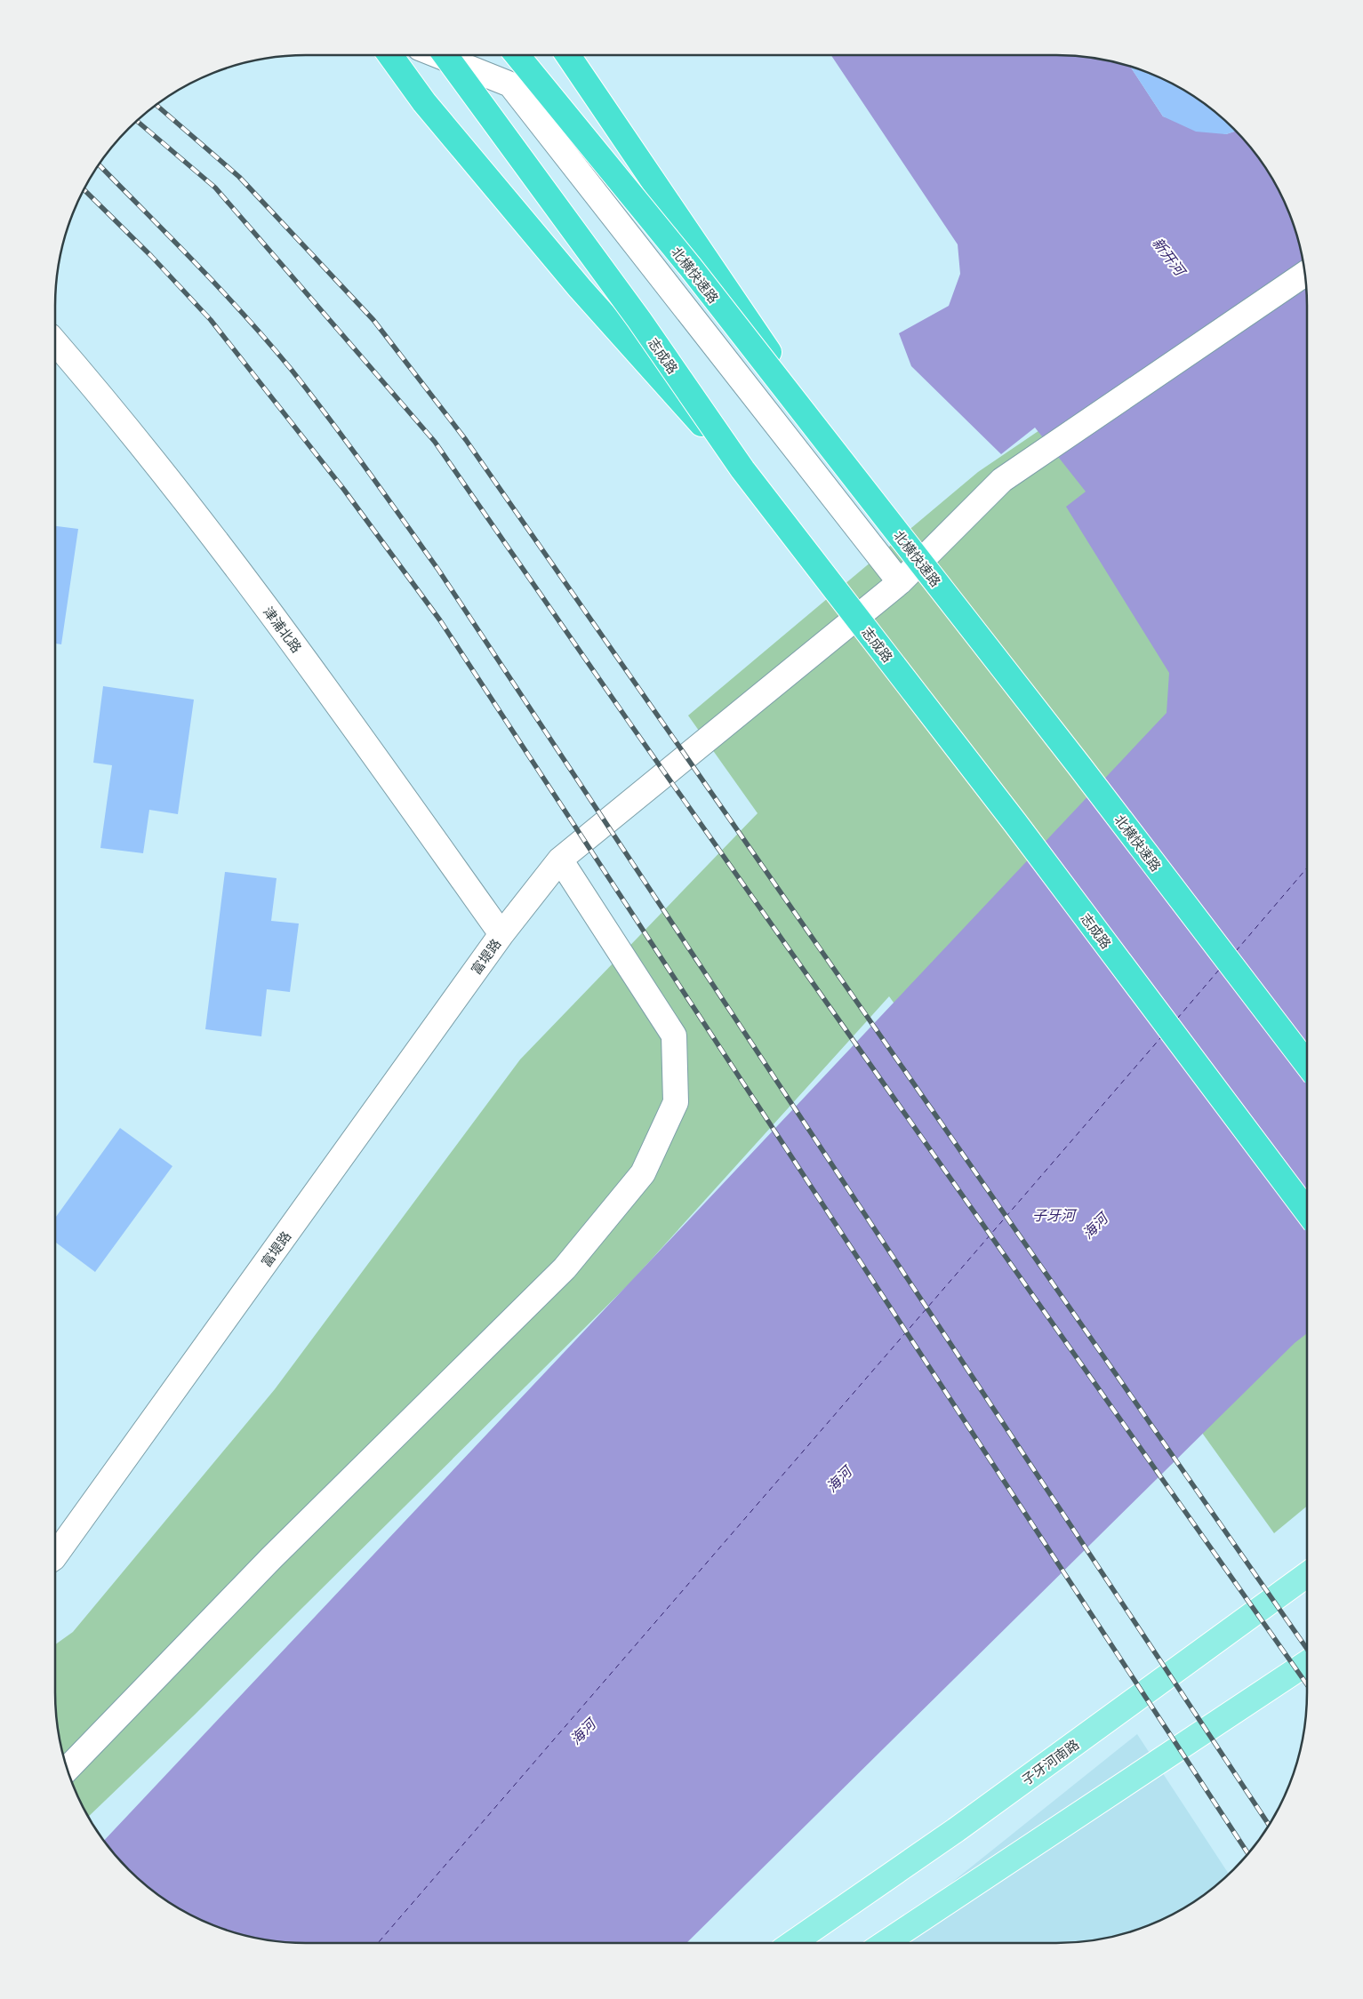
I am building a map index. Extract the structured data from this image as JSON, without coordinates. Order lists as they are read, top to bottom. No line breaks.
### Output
{"streets":{"highway":["北横快速路","志成路"],"main road":["子牙河南路"],"street":["津浦北路","富堤路"]},"crossings":[["津浦北路","富堤路"]],"water":["新开河","子牙河","海河"]}
